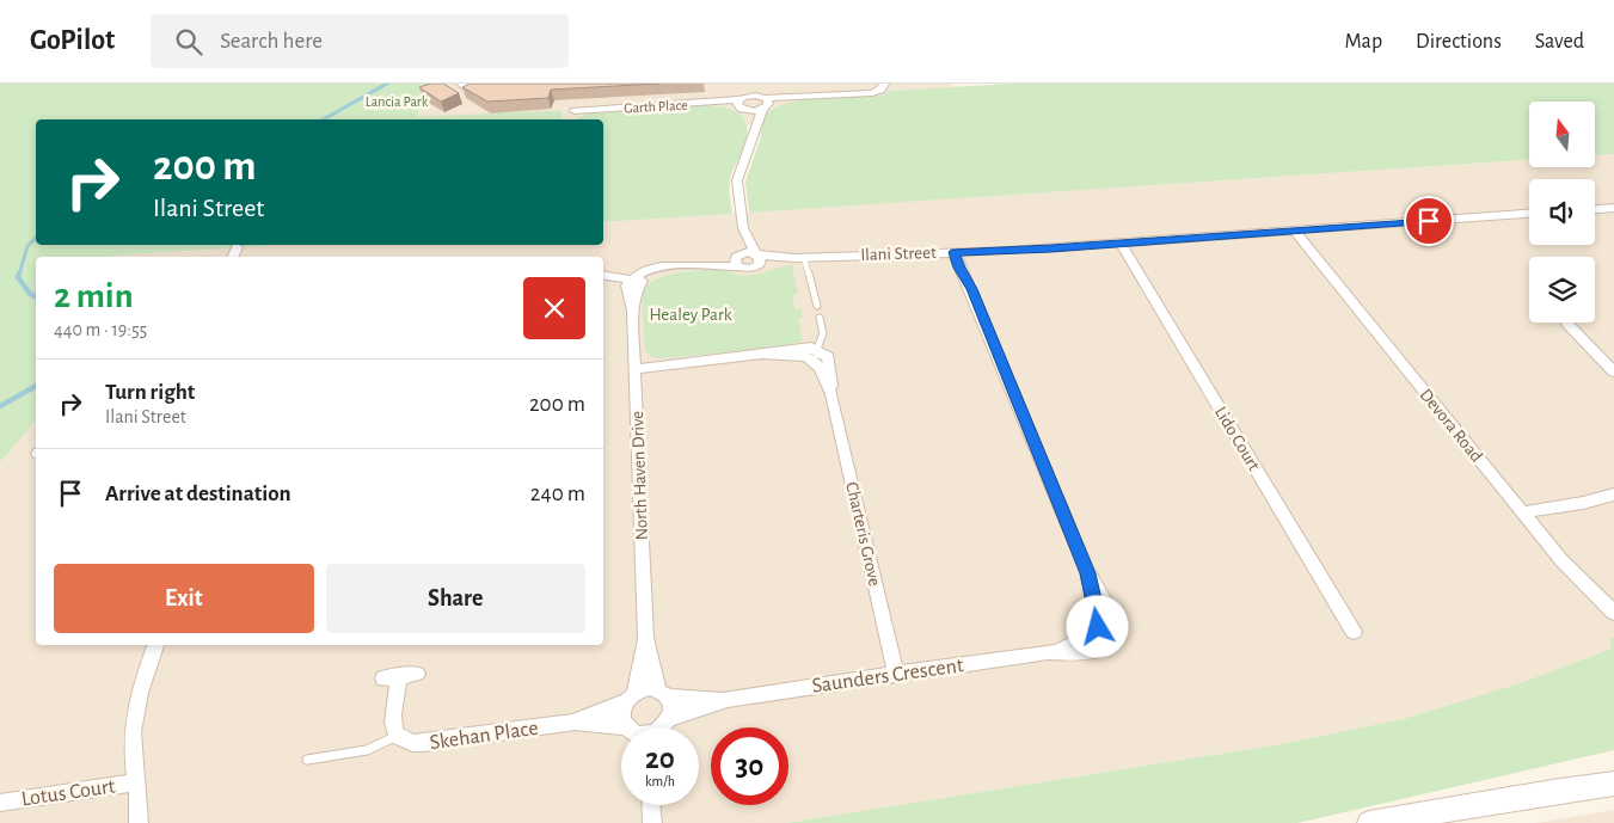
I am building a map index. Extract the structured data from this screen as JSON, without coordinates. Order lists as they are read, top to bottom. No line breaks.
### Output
{"streets":{"street":["Garth Place","Ilani Street","Devora Road","Lido Court","North Haven Drive","Charteris Grove","Saunders Crescent","Skehan Place","Lotus Court"]},"crossings":[["Ilani Street","Devora Road"],["Ilani Street","Lido Court"],["Ilani Street","Saunders Crescent"],["North Haven Drive","Charteris Grove"],["North Haven Drive","Saunders Crescent"],["North Haven Drive","Skehan Place"],["Charteris Grove","Saunders Crescent"]],"parks":["Lancia Park","Healey Park"],"north":"top","page":{"header":"GoPilot","search":"Search here","nav":["Map","Directions","Saved"],"turn":["200 m","Ilani Street"],"heading":["2 min","440 m · 19:55"],"list":[{"name":"Turn right","note":"Ilani Street","value":"200 m"},{"name":"Arrive at destination","value":"240 m"}],"buttons":["Exit","Share"],"speed":"20 km/h","limit":"30"}}
